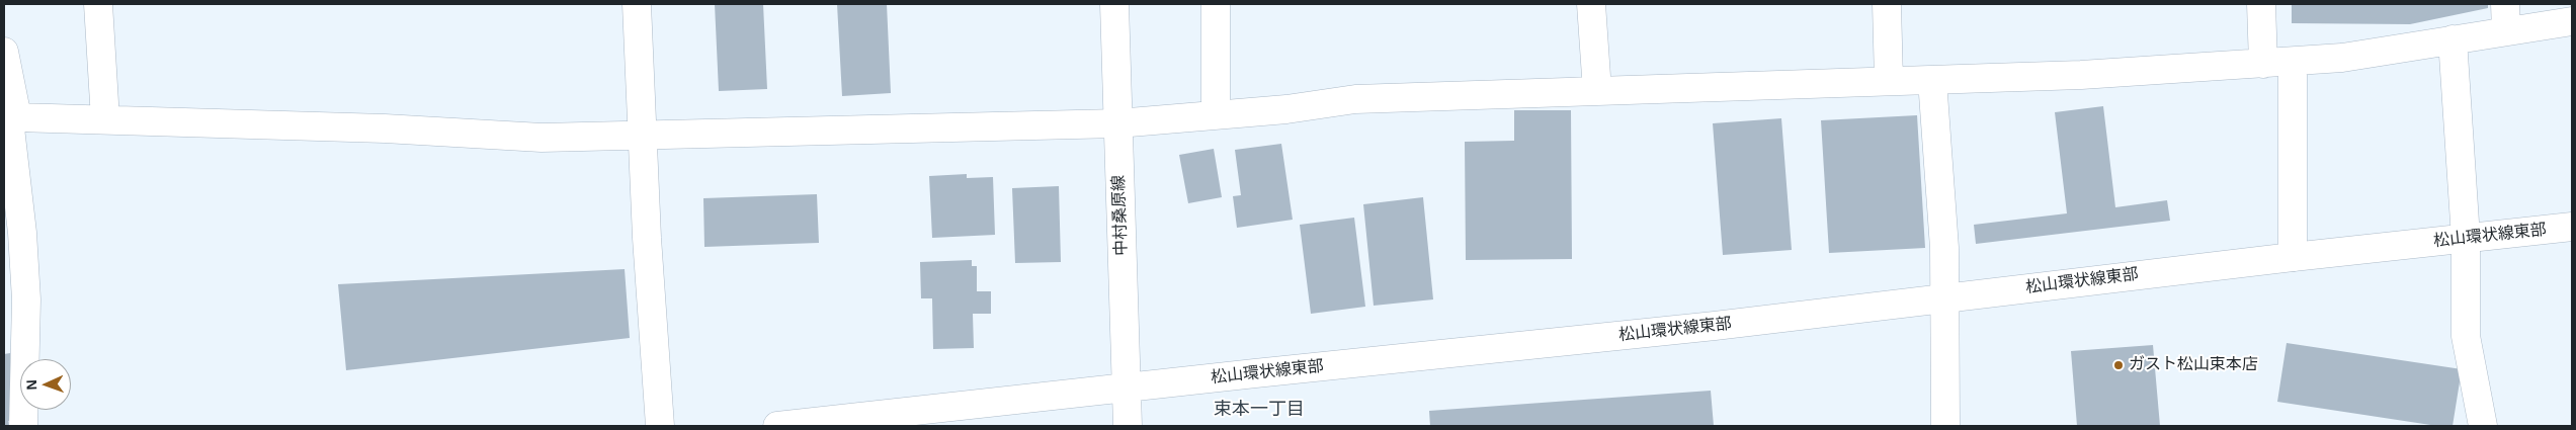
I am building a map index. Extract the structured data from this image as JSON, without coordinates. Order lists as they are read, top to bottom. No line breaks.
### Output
{"streets":{"street":["中村桑原線","松山環状線東部"]},"crossings":[["中村桑原線","松山環状線東部"]],"districts":["束本一丁目"],"places":["ガスト松山束本店"],"north":"left"}
